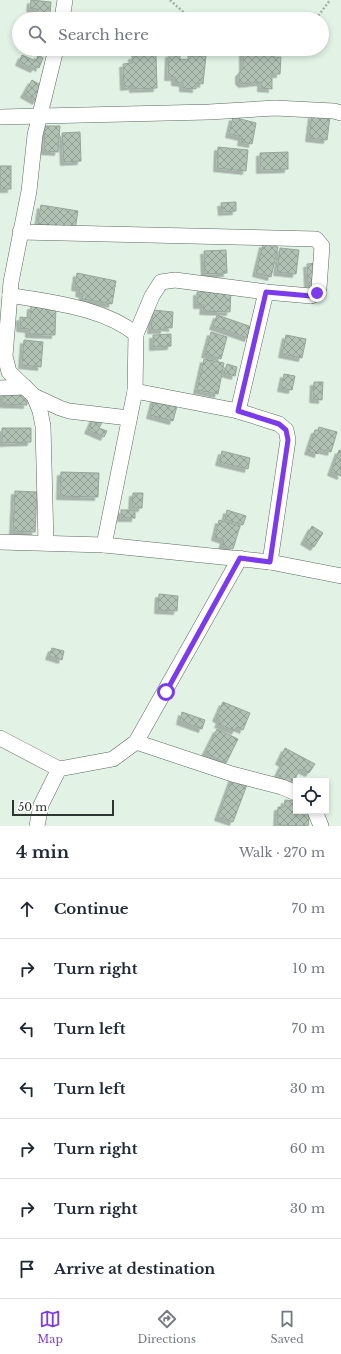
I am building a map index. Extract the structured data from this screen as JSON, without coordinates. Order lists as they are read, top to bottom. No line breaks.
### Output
{"scale_bar":"50 m","page":{"search":"Search here","scale":"50 m","heading":["4 min","Walk · 270 m"],"list":[["Continue","70 m"],["Turn right","10 m"],["Turn left","70 m"],["Turn left","30 m"],["Turn right","60 m"],["Turn right","30 m"],"Arrive at destination"],"nav":["Map","Directions","Saved"]}}
